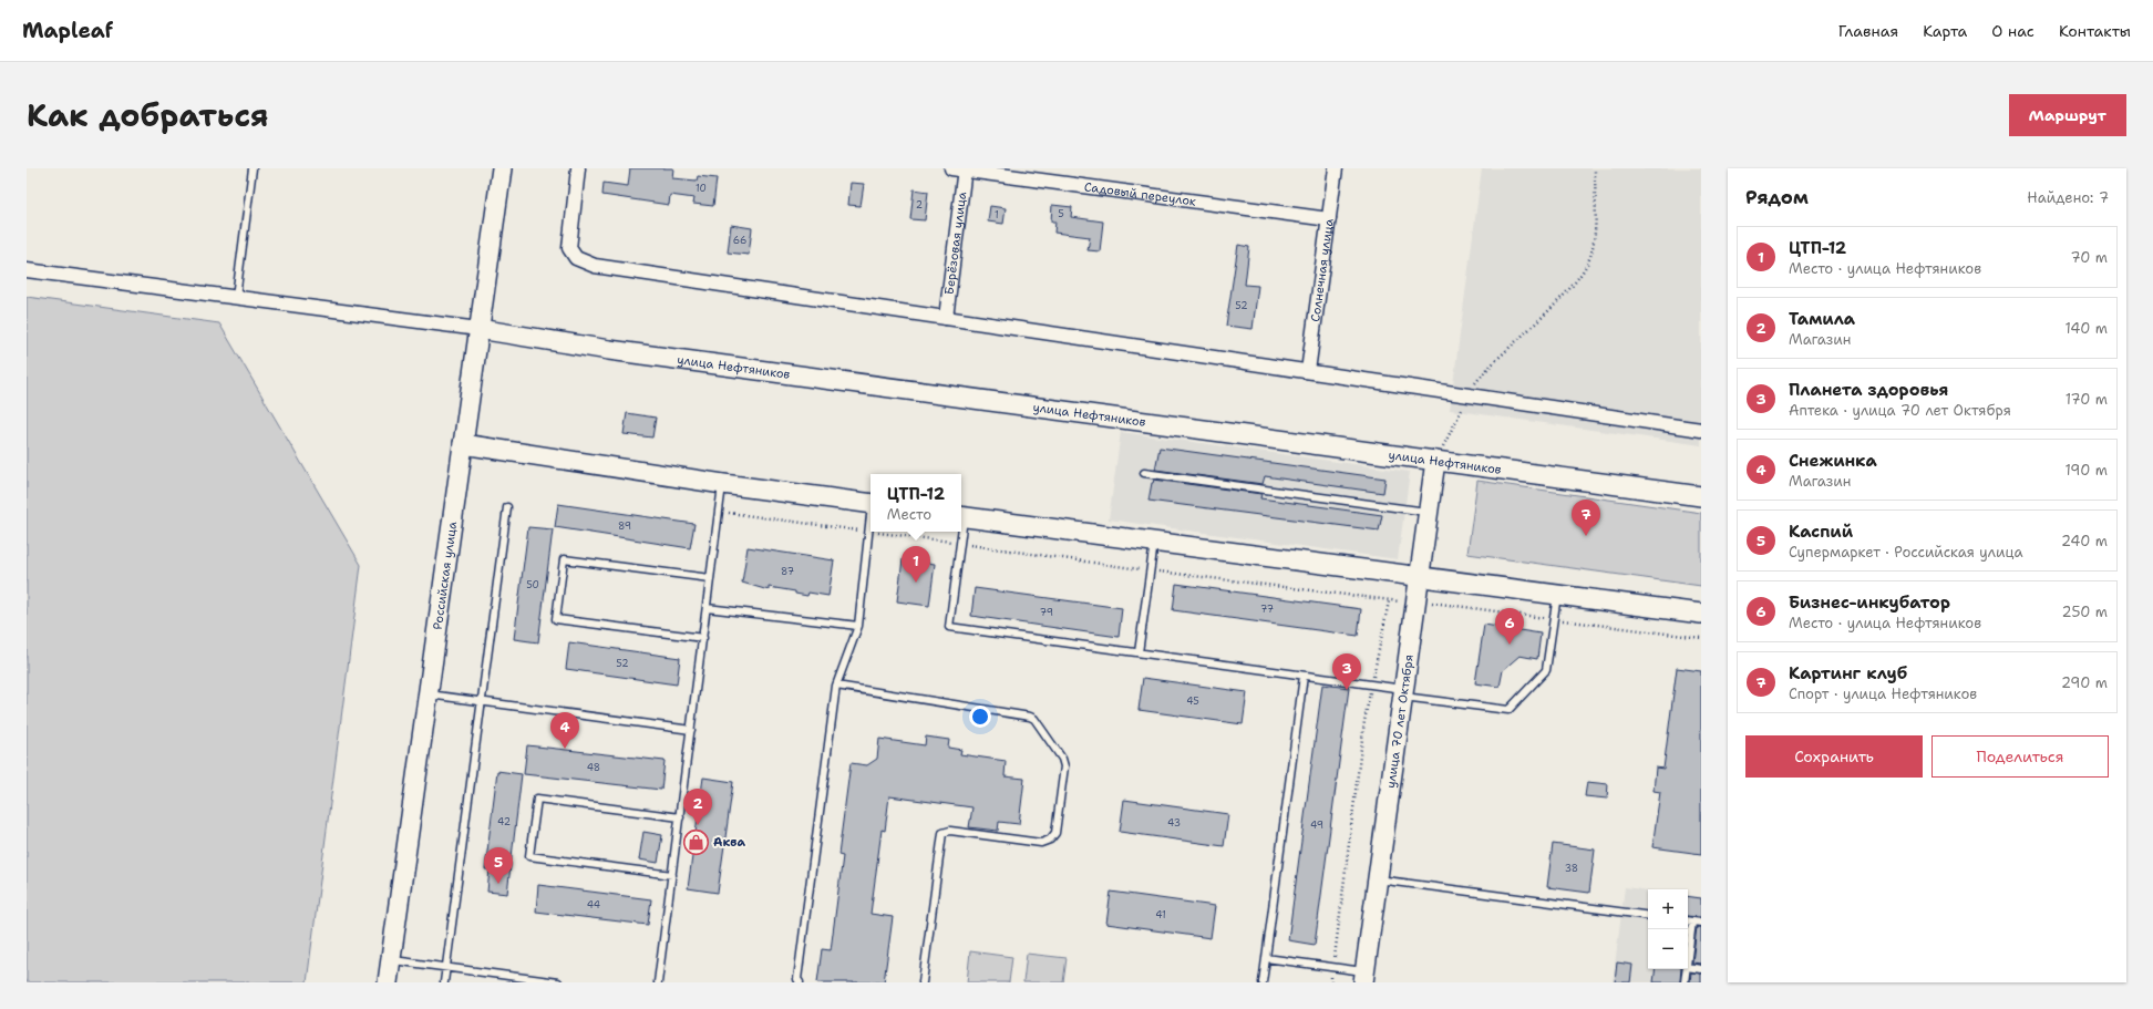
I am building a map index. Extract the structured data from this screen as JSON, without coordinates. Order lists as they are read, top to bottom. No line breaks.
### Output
{"streets":{"main road":["улица Нефтяников","Российская улица","улица 70 лет Октября"],"street":["Садовый переулок","Берёзовая улица","Солнечная улица"]},"crossings":[["Садовый переулок","Берёзовая улица"],["Садовый переулок","Солнечная улица"],["улица Нефтяников","Российская улица"],["улица Нефтяников","улица 70 лет Октября"]],"places":{"shop":["Аква"]},"house_numbers":["10","2","5","1","66","52","89","87","50","77","79","52","45","48","42","43","49","38","44","41"],"page":{"header":"Mapleaf","nav":["Главная","Карта","О нас","Контакты"],"title":"Как добраться","buttons":["Маршрут",["Сохранить","Поделиться"]],"heading":["Рядом","Найдено: 7"],"list":[{"mark":"1","name":"ЦТП-12","note":"Место · улица Нефтяников","value":"70 m"},{"mark":"2","name":"Тамила","note":"Магазин","value":"140 m"},{"mark":"3","name":"Планета здоровья","note":"Аптека · улица 70 лет Октября","value":"170 m"},{"mark":"4","name":"Снежинка","note":"Магазин","value":"190 m"},{"mark":"5","name":"Каспий","note":"Супермаркет · Российская улица","value":"240 m"},{"mark":"6","name":"Бизнес-инкубатор","note":"Место · улица Нефтяников","value":"250 m"},{"mark":"7","name":"Картинг клуб","note":"Спорт · улица Нефтяников","value":"290 m"}],"popup":["ЦТП-12","Место"],"pins":["7","1","6","3","4","2","5"],"map_buttons":["+","−"]}}
